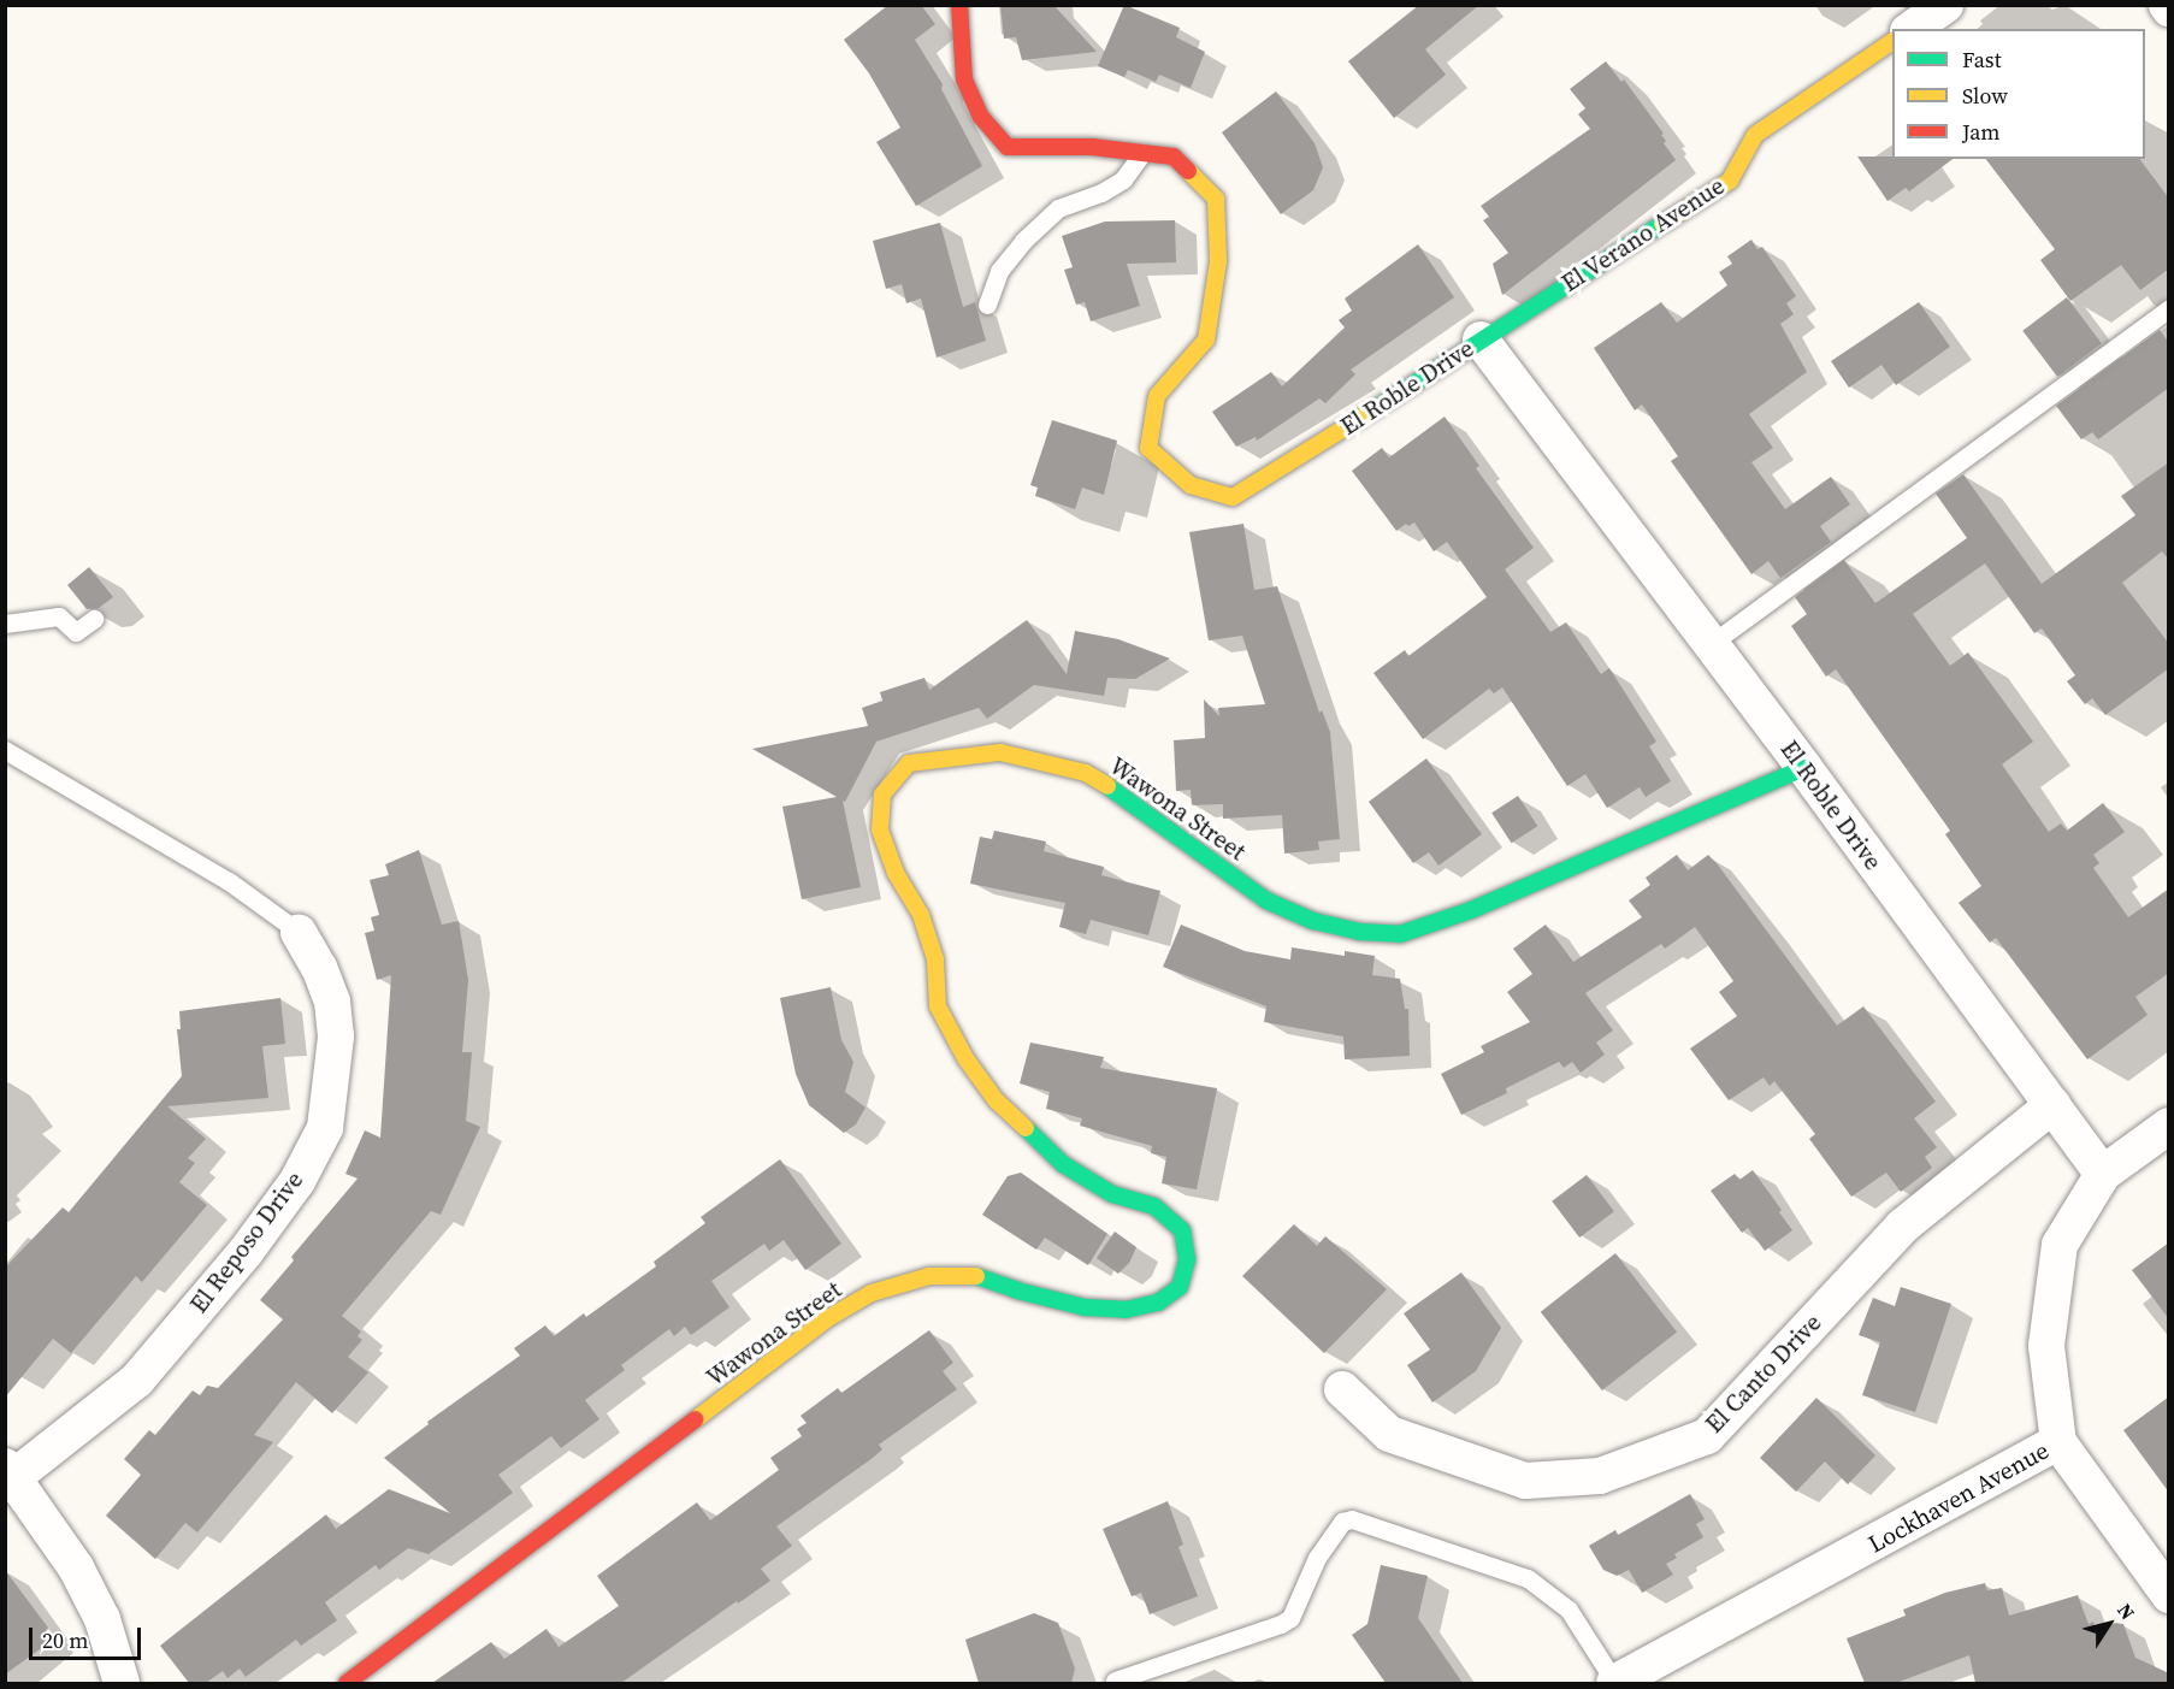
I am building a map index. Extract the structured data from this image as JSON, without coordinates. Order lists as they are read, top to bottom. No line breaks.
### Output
{"streets":{"street":["El Verano Avenue","El Roble Drive","Wawona Street","El Reposo Drive","El Canto Drive","Lockhaven Avenue"]},"crossings":[["El Verano Avenue","El Roble Drive"],["El Roble Drive","Wawona Street"],["El Roble Drive","El Canto Drive"],["El Roble Drive","Lockhaven Avenue"]],"legend":["Fast","Slow","Jam"],"scale_bar":"20 m","north":"top right"}
